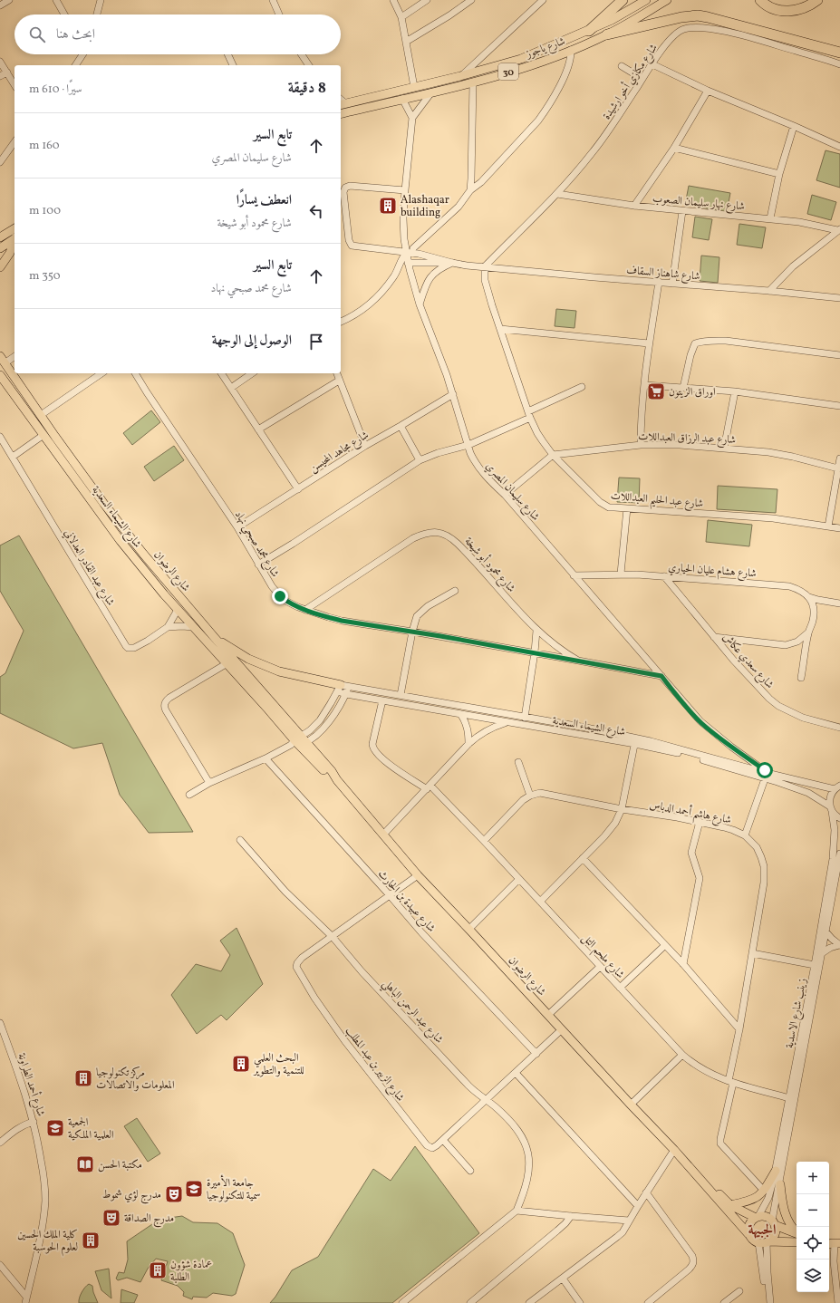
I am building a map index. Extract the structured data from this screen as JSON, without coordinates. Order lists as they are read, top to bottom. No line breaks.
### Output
{"streets":{"main road":["شارع ياجوز","30","شارع الشيماء السعدية","شارع الرضوان"],"street":["شارع مكازي أخو ارشيدة","شارع نهار سليمان الصعوب","شارع شاهناز السقاف","شارع عبد الرزاق العبداللات","شارع مجاهد المحيسن","شارع سليمان المصري","شارع عبد الحليم العبداللات","شارع محمد صبحي نهاد","شارع محمود أبو شيخة","شارع عبد القادر العدلاني","شارع هشام عليان الحياري","شارع سعدي عكاش","شارع هاشم أحمد الدباس","شارع عبيدة بن الحارث","شارع ملحم التل","شارع عبد الرحمن الباهلي","زينب شارع الاسدية","شارع الزبير بن عبد المطلب","شارع أحمد الطراونة"]},"crossings":[["شارع مكازي أخو ارشيدة","شارع نهار سليمان الصعوب"],["شارع مكازي أخو ارشيدة","شارع شاهناز السقاف"],["شارع مكازي أخو ارشيدة","شارع عبد الحليم العبداللات"],["شارع شاهناز السقاف","شارع عبد الحليم العبداللات"],["شارع عبد الرزاق العبداللات","شارع عبد الحليم العبداللات"],["شارع مجاهد المحيسن","شارع سليمان المصري"],["شارع مجاهد المحيسن","شارع محمد صبحي نهاد"],["شارع سليمان المصري","شارع الشيماء السعدية"],["شارع سليمان المصري","شارع محمود أبو شيخة"],["شارع سليمان المصري","شارع هشام عليان الحياري"],["شارع الشيماء السعدية","شارع عبد القادر العدلاني"],["شارع الشيماء السعدية","شارع الرضوان"],["شارع الشيماء السعدية","شارع ملحم التل"],["شارع الشيماء السعدية","زينب شارع الاسدية"],["شارع محمد صبحي نهاد","شارع محمود أبو شيخة"],["شارع هشام عليان الحياري","شارع سعدي عكاش"],["شارع الرضوان","زينب شارع الاسدية"],["شارع الرضوان","شارع الزبير بن عبد المطلب"],["شارع هاشم أحمد الدباس","شارع ملحم التل"],["شارع عبيدة بن الحارث","شارع الزبير بن عبد المطلب"],["شارع ملحم التل","زينب شارع الاسدية"],["شارع عبد الرحمن الباهلي","شارع الزبير بن عبد المطلب"]],"districts":["الجبيهة"],"places":{"building":["Alashaqar building","البحث العلمي للتنمية والتطوير","مركز تكنولوجيا المعلومات والاتصالات","كلية الملك الحسين لعلوم الحوسبة","عمادة شؤون الطلبة"],"supermarket":["اوراق الزيتون"],"school or university":["الجمعية العلمية الملكية","جامعة الأميرة سمية للتكنولوجيا"],"library":["مكتبة الحسن"],"theatre":["مدرج لؤي شموط","مدرج الصداقة"]},"page":{"search":"ابحث هنا","heading":["8 دقيقة","سيرًا · 610 m"],"list":[["تابع السير","شارع سليمان المصري","160 m"],["انعطف يسارًا","شارع محمود أبو شيخة","100 m"],["تابع السير","شارع محمد صبحي نهاد","350 m"],"الوصول إلى الوجهة"],"map_buttons":["+","−"]}}
